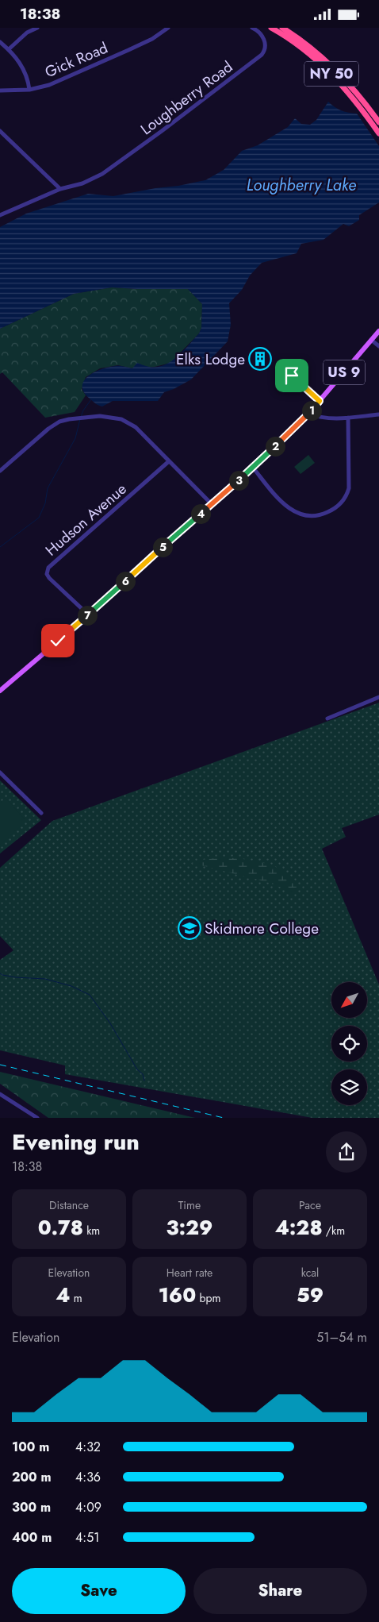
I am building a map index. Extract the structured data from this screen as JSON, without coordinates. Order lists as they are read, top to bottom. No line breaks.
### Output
{"streets":{"highway":["NY 50"],"main road":["US 9"],"street":["Gick Road","Loughberry Road","Hudson Avenue"]},"crossings":[["US 9","Hudson Avenue"]],"water":["Loughberry Lake"],"places":{"building":["Elks Lodge"],"school or university":["Skidmore College"]},"north":"bottom left","page":{"status":"18:38","pins":["1","2","3","4","5","6","7"],"heading":["Evening run","18:38"],"stats":[["Distance","0.78 km"],["Time","3:29"],["Pace","4:28 /km"],["Elevation","4 m"],["Heart rate","160 bpm"],["kcal","59"]],"chart":["Elevation","51–54 m"],"list":[{"name":"100 m","note":"4:32"},{"name":"200 m","note":"4:36"},{"name":"300 m","note":"4:09"},{"name":"400 m","note":"4:51"}],"buttons":["Save","Share"]}}
